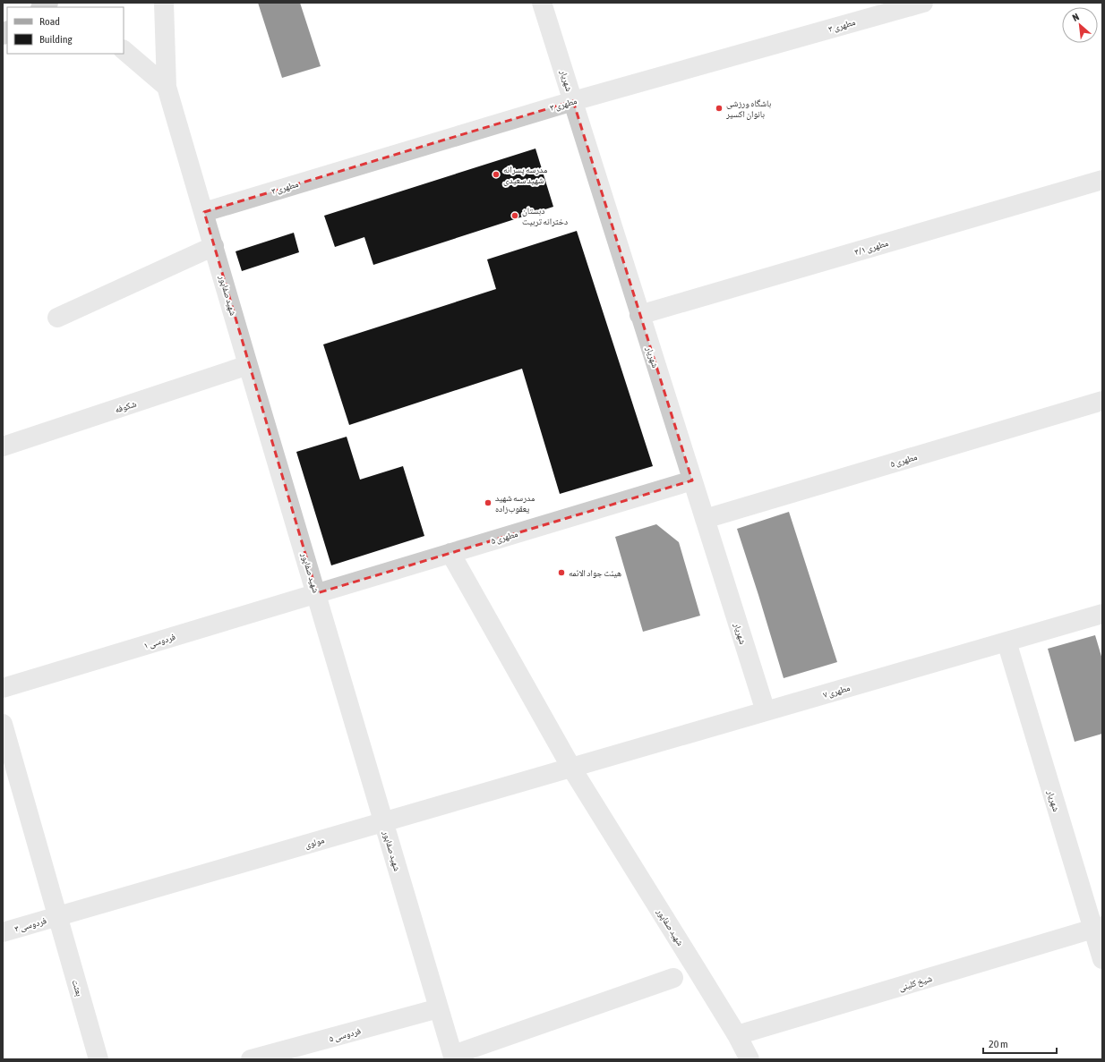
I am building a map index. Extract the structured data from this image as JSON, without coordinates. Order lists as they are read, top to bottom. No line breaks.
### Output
{"streets":{"street":["مطهری ۳","شهریار","مطهری ۳/۱","شهید صفاپور","شکوفه","مطهری ۵","فردوسی ۱","مطهری ۷","مولوی","فردوسی ۳","شیخ کلینی","بعثت","فردوسی ۵"]},"crossings":[["مطهری ۳","شهریار"],["مطهری ۳","شهید صفاپور"],["شهریار","مطهری ۳/۱"],["شهریار","مطهری ۵"],["شهریار","مطهری ۷"],["شهریار","شیخ کلینی"],["شهید صفاپور","شکوفه"],["شهید صفاپور","مطهری ۵"],["شهید صفاپور","فردوسی ۱"],["شهید صفاپور","مطهری ۷"],["شهید صفاپور","مولوی"],["شهید صفاپور","شیخ کلینی"],["شهید صفاپور","فردوسی ۵"],["مطهری ۵","فردوسی ۱"],["مطهری ۷","مولوی"],["مولوی","فردوسی ۳"],["مولوی","بعثت"],["فردوسی ۳","بعثت"]],"places":["باشگاه ورزشی بانوان اکسیر","مدرسه پسرانه شهید سعیدی","دبستان دخترانه تربیت","مدرسه شهید یعقوب‌زاده","هیئت جواد الائمه"],"legend":["Road","Building"],"scale_bar":"20 m","north":"top left"}
